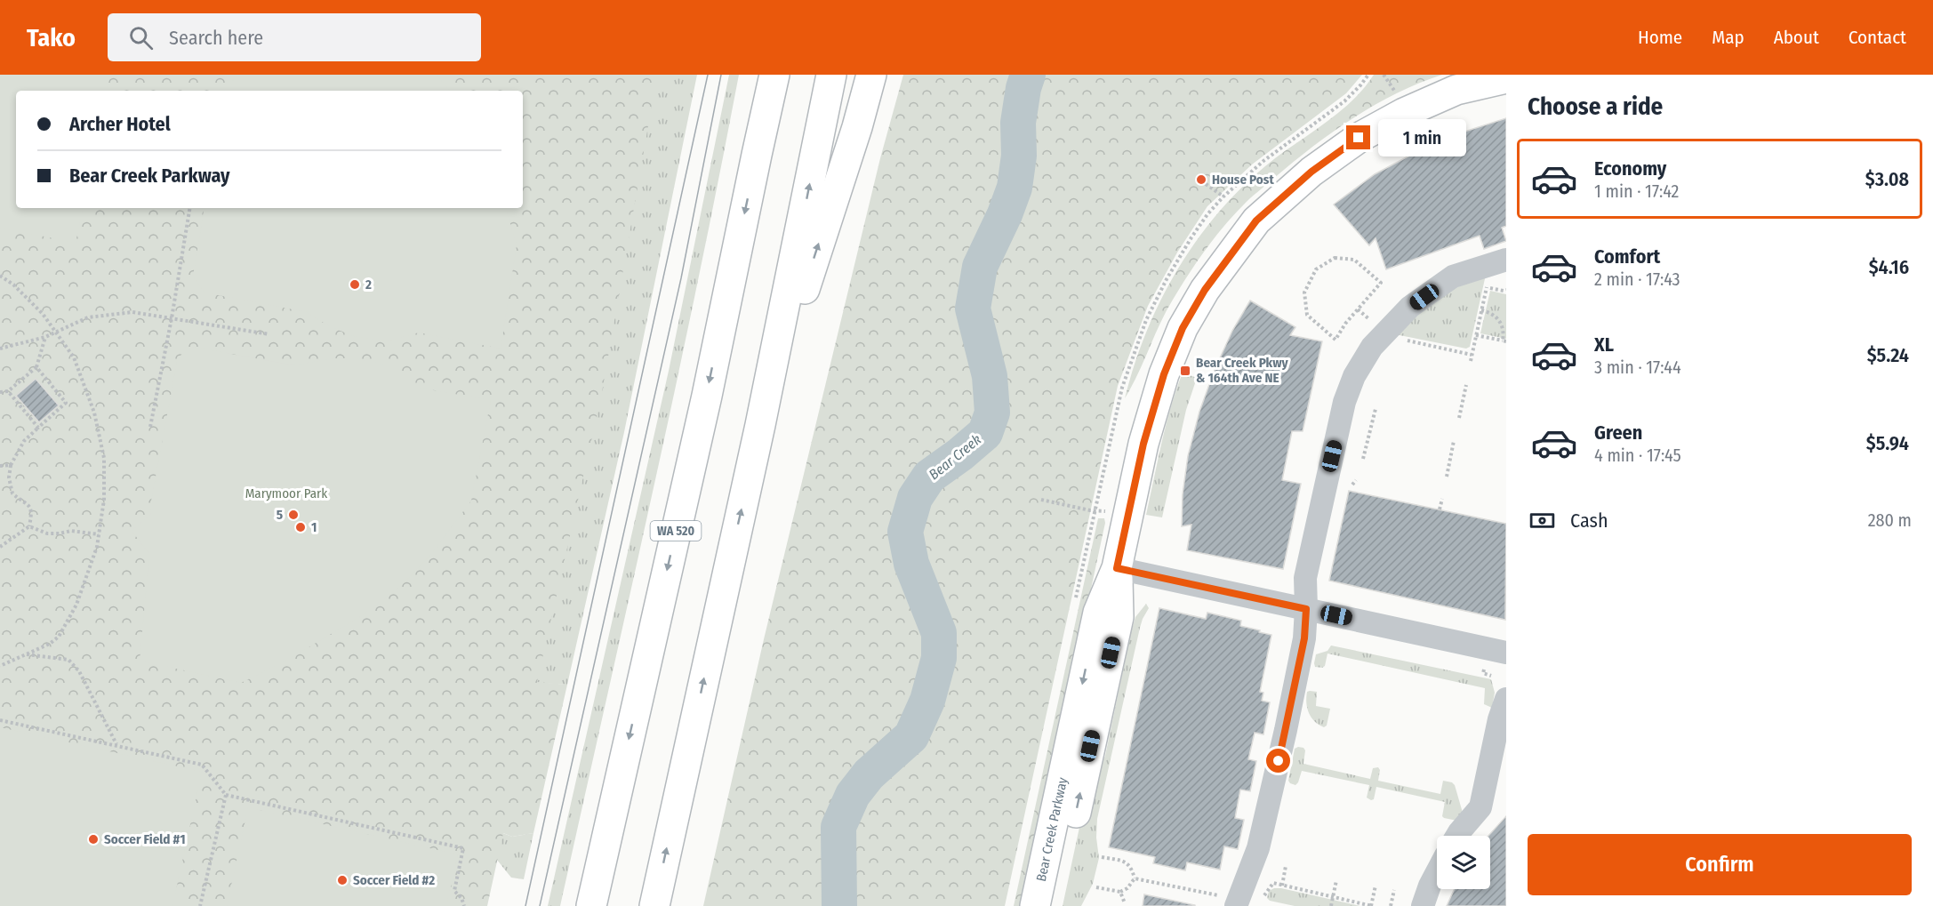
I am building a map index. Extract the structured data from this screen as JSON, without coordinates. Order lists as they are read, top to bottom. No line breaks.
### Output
{"streets":{"main road":["WA 520","Bear Creek Parkway"]},"water":["Bear Creek"],"parks":["Marymoor Park"],"places":{"other":["House Post","2","5","1","Soccer Field #1","Soccer Field #2"],"transit":["Bear Creek Pkwy & 164th Ave NE"]},"page":{"header":"Tako","search":"Search here","nav":["Home","Map","About","Contact"],"heading":"Choose a ride","banner":["Archer Hotel","Bear Creek Parkway"],"bubble":"1 min","list":[{"name":"Economy","note":"1 min · 17:42","value":"$3.08"},{"name":"Comfort","note":"2 min · 17:43","value":"$4.16"},{"name":"XL","note":"3 min · 17:44","value":"$5.24"},{"name":"Green","note":"4 min · 17:45","value":"$5.94"}],"pay":["Cash","280 m"],"buttons":"Confirm"}}
